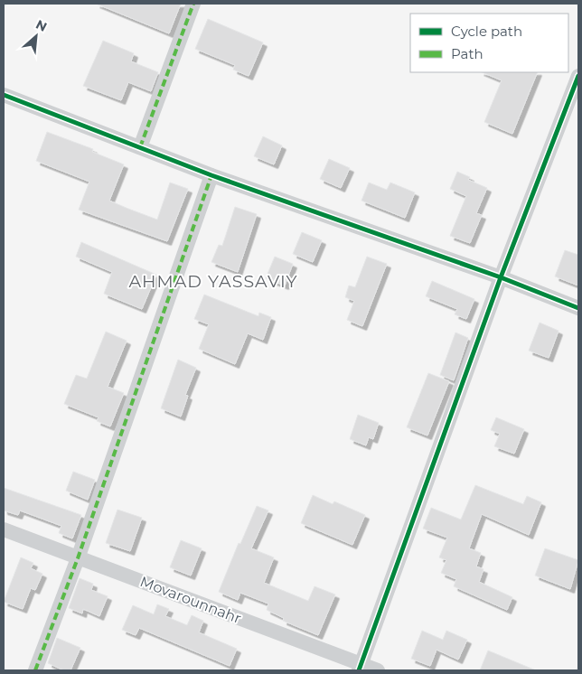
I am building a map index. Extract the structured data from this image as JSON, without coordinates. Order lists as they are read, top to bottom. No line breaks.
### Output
{"streets":{"street":["Movarounnahr"]},"districts":["AHMAD YASSAVIY"],"legend":["Cycle path","Path"],"north":"top right"}
